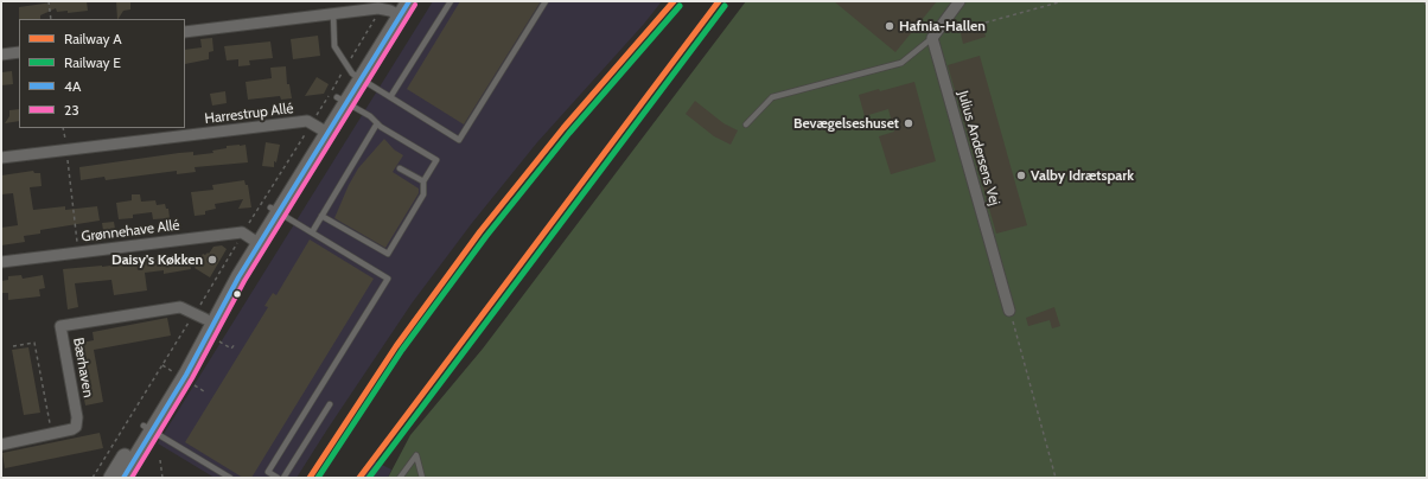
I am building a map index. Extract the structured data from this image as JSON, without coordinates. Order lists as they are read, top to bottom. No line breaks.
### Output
{"streets":{"street":["Harrestrup Allé","Julius Andersens Vej","Grønnehave Allé","Bærhaven"]},"places":["Hafnia-Hallen","Bevægelseshuset","Valby Idrætspark","Daisy's Køkken"],"lines":["rail line A","transit line 4A","transit line 23","rail line E"],"legend":["Railway A","Railway E","4A","23"]}
